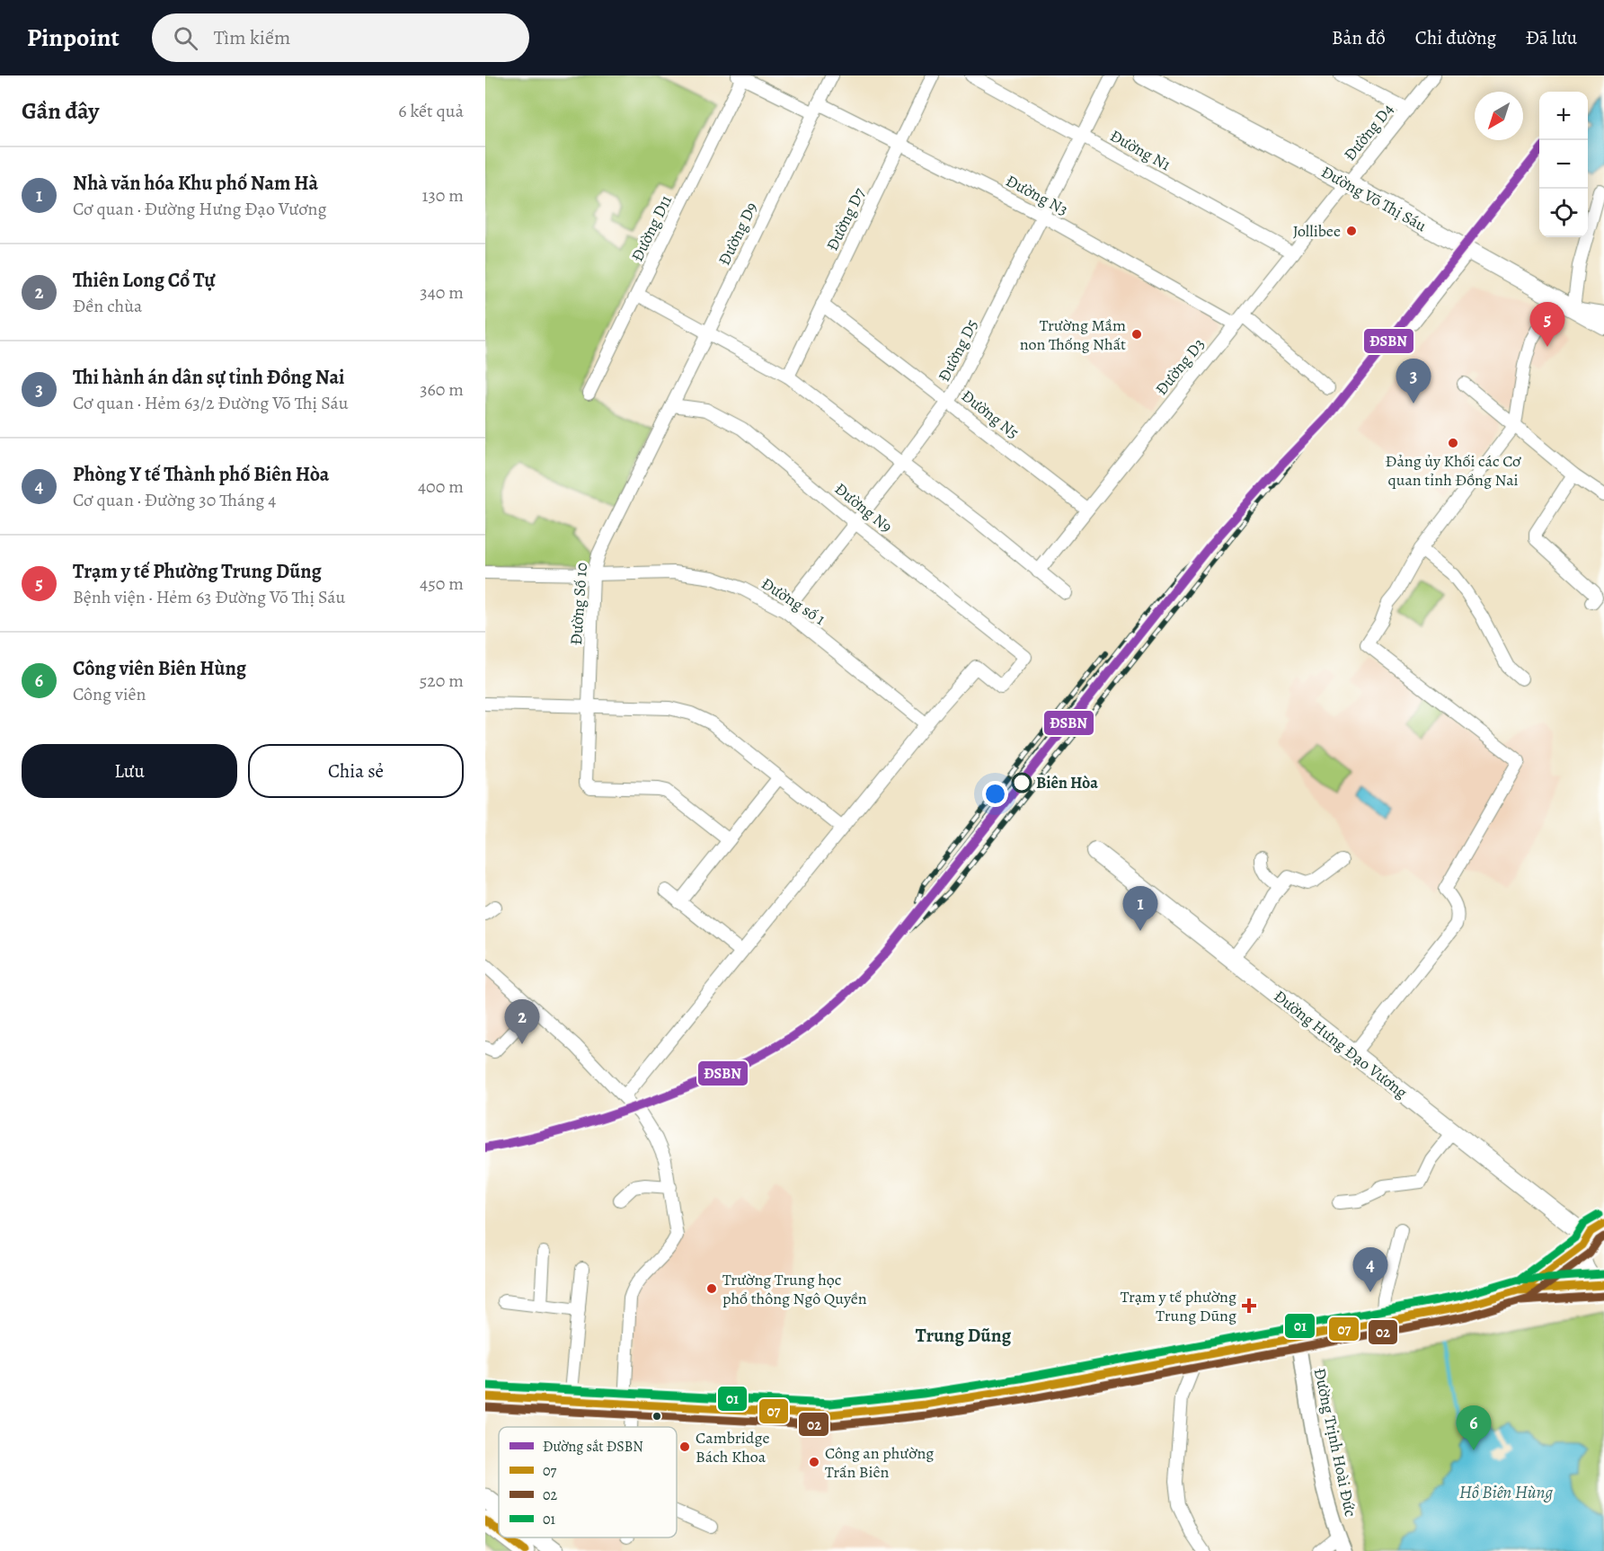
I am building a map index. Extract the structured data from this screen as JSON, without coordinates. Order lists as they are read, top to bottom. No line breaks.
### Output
{"streets":{"main road":["Đường Võ Thị Sáu","Đường Hưng Đạo Vương"],"street":["Đường D4","Đường N1","Đường N3","Đường D7","Đường D11","Đường D9","Đường D5","Đường D3","Đường N5","Đường N9","Đường số 1","Đường Số 10","Đường Trịnh Hoài Đức"]},"crossings":[["Đường D4","Đường Võ Thị Sáu"],["Đường D4","Đường D3"],["Đường N1","Đường D5"],["Đường N1","Đường D3"],["Đường N3","Đường D7"],["Đường N3","Đường D11"],["Đường N3","Đường D9"],["Đường N3","Đường D5"],["Đường N3","Đường D3"],["Đường Võ Thị Sáu","Đường D3"],["Đường D7","Đường N5"],["Đường D9","Đường N9"],["Đường D9","Đường Số 10"],["Đường D5","Đường N5"],["Đường D5","Đường N9"],["Đường D5","Đường số 1"],["Đường D3","Đường N5"],["Đường N9","Đường số 1"],["Đường N9","Đường Số 10"],["Đường số 1","Đường Số 10"]],"districts":["Trung Dũng"],"water":["Hồ Biên Hùng"],"places":{"other":["Jollibee","Trường Mầm non Thống Nhất","Đảng ủy Khối các Cơ quan tỉnh Đồng Nai","Biên Hòa","Trường Trung học phổ thông Ngô Quyền","Cambridge Bách Khoa","Công an phường Trấn Biên"],"health":["Trạm y tế phường Trung Dũng"]},"lines":["rail line ĐSBN","transit line 01","transit line 07","transit line 02"],"legend":["Đường sắt ĐSBN","07","02","01"],"north":"bottom left","page":{"header":"Pinpoint","search":"Tìm kiếm","nav":["Bản đồ","Chỉ đường","Đã lưu"],"heading":["Gần đây","6 kết quả"],"map_buttons":["+","−"],"list":[{"mark":"1","name":"Nhà văn hóa Khu phố Nam Hà","note":"Cơ quan · Đường Hưng Đạo Vương","value":"130 m"},{"mark":"2","name":"Thiên Long Cổ Tự","note":"Đền chùa","value":"340 m"},{"mark":"3","name":"Thi hành án dân sự tỉnh Đồng Nai","note":"Cơ quan · Hẻm 63/2 Đường Võ Thị Sáu","value":"360 m"},{"mark":"4","name":"Phòng Y tế Thành phố Biên Hòa","note":"Cơ quan · Đường 30 Tháng 4","value":"400 m"},{"mark":"5","name":"Trạm y tế Phường Trung Dũng","note":"Bệnh viện · Hẻm 63 Đường Võ Thị Sáu","value":"450 m"},{"mark":"6","name":"Công viên Biên Hùng","note":"Công viên","value":"520 m"}],"pins":["5","3","1","2","4","6"],"buttons":["Lưu","Chia sẻ"]}}
